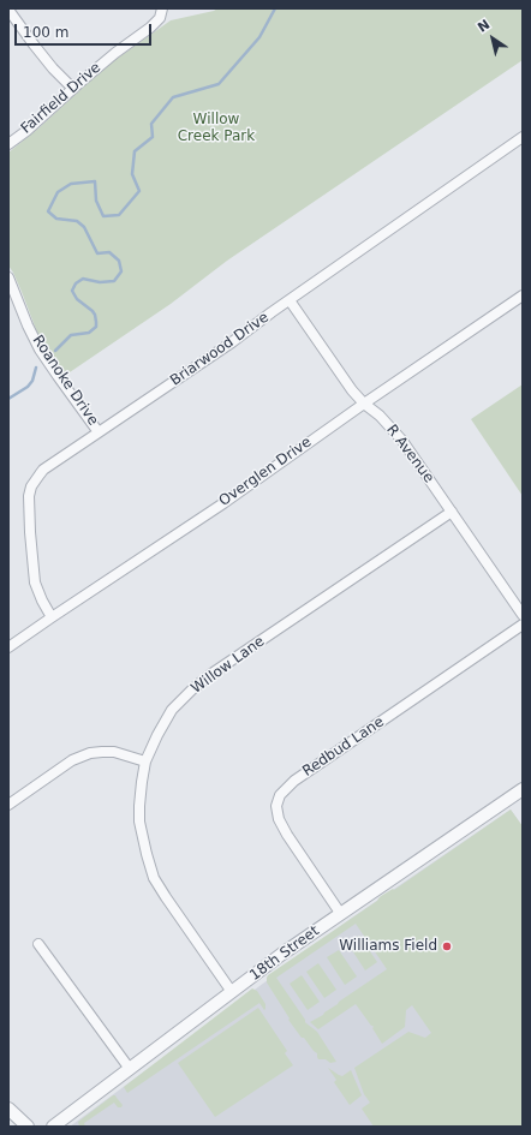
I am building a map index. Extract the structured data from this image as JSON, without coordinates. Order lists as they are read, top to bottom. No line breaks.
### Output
{"streets":{"street":["Fairfield Drive","Briarwood Drive","Roanoke Drive","R Avenue","Overglen Drive","Willow Lane","Redbud Lane","18th Street"]},"crossings":[["Briarwood Drive","Roanoke Drive"],["Briarwood Drive","R Avenue"],["Briarwood Drive","Overglen Drive"],["R Avenue","Overglen Drive"],["R Avenue","Willow Lane"],["Willow Lane","18th Street"],["Redbud Lane","18th Street"]],"parks":["Willow Creek Park"],"places":["Williams Field"],"scale_bar":"100 m","north":"top left"}
